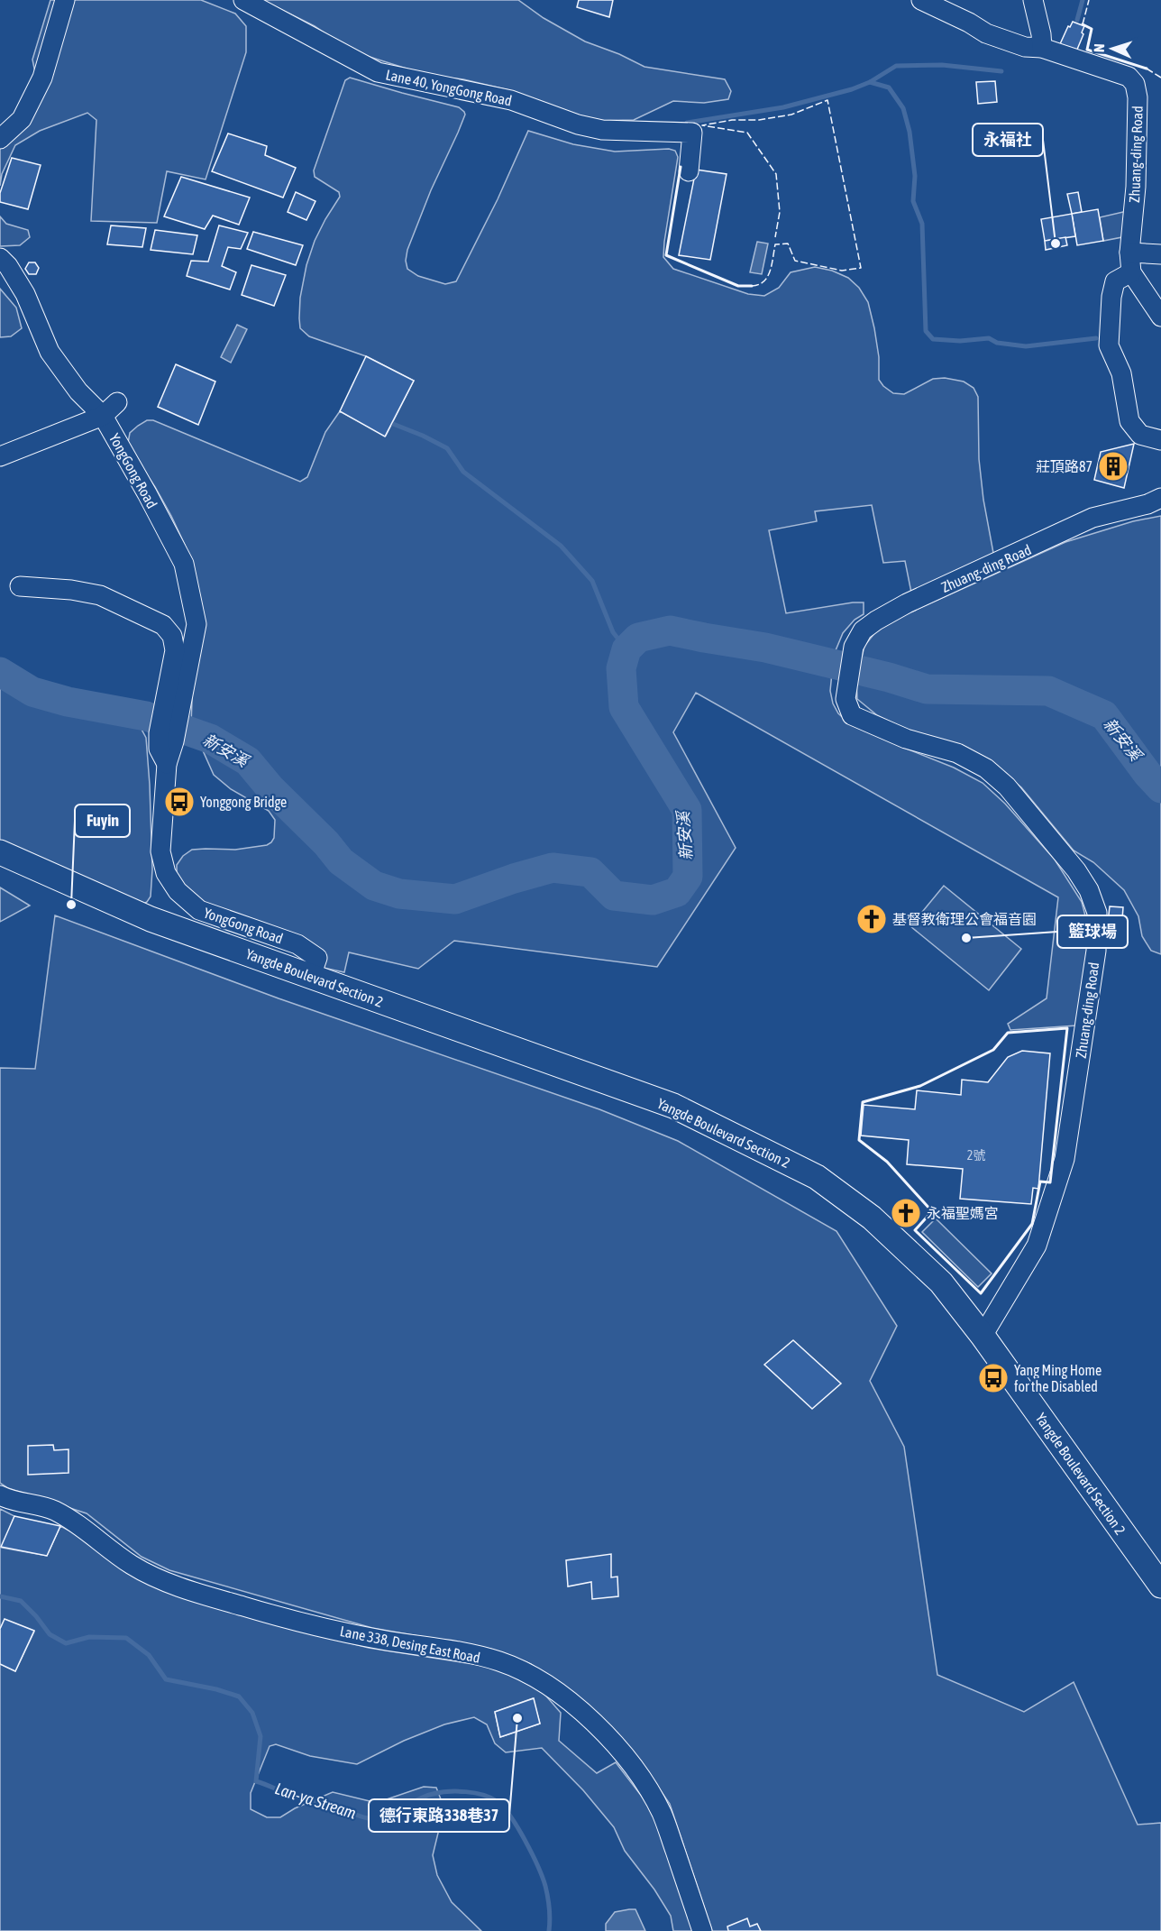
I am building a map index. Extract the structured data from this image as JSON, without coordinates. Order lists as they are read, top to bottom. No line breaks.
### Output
{"streets":{"main road":["Yangde Boulevard Section 2"],"street":["Lane 40, YongGong Road","Zhuang-ding Road","YongGong Road","Lane 338, Desing East Road"]},"crossings":[["Zhuang-ding Road","Yangde Boulevard Section 2"],["YongGong Road","Yangde Boulevard Section 2"]],"water":["新安溪","Lan-ya Stream"],"places":{"other":["永福社","Fuyin","籃球場","德行東路338巷37"],"building":["莊頂路87"],"bus stop":["Yonggong Bridge","Yang Ming Home for the Disabled"],"church":["基督教衛理公會福音園","永福聖媽宮"]},"house_numbers":["2號"],"north":"left"}
